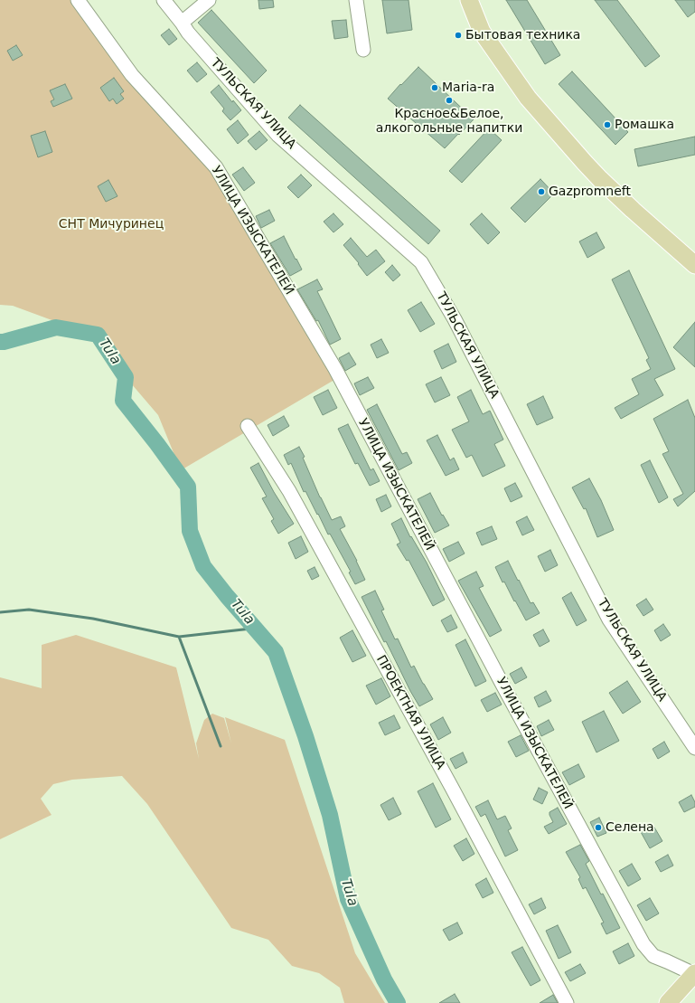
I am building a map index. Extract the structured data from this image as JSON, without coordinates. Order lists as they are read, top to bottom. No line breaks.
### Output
{"streets":{"street":["ТУЛЬСКАЯ УЛИЦА","УЛИЦА ИЗЫСКАТЕЛЕЙ","ПРОЕКТНАЯ УЛИЦА"]},"water":["Tula"],"parks":["СНТ Мичуринец"],"places":["Бытовая техника","Maria-ra","Красное&Белое, алкогольные напитки","Ромашка","Gazpromneft","Селена"]}
